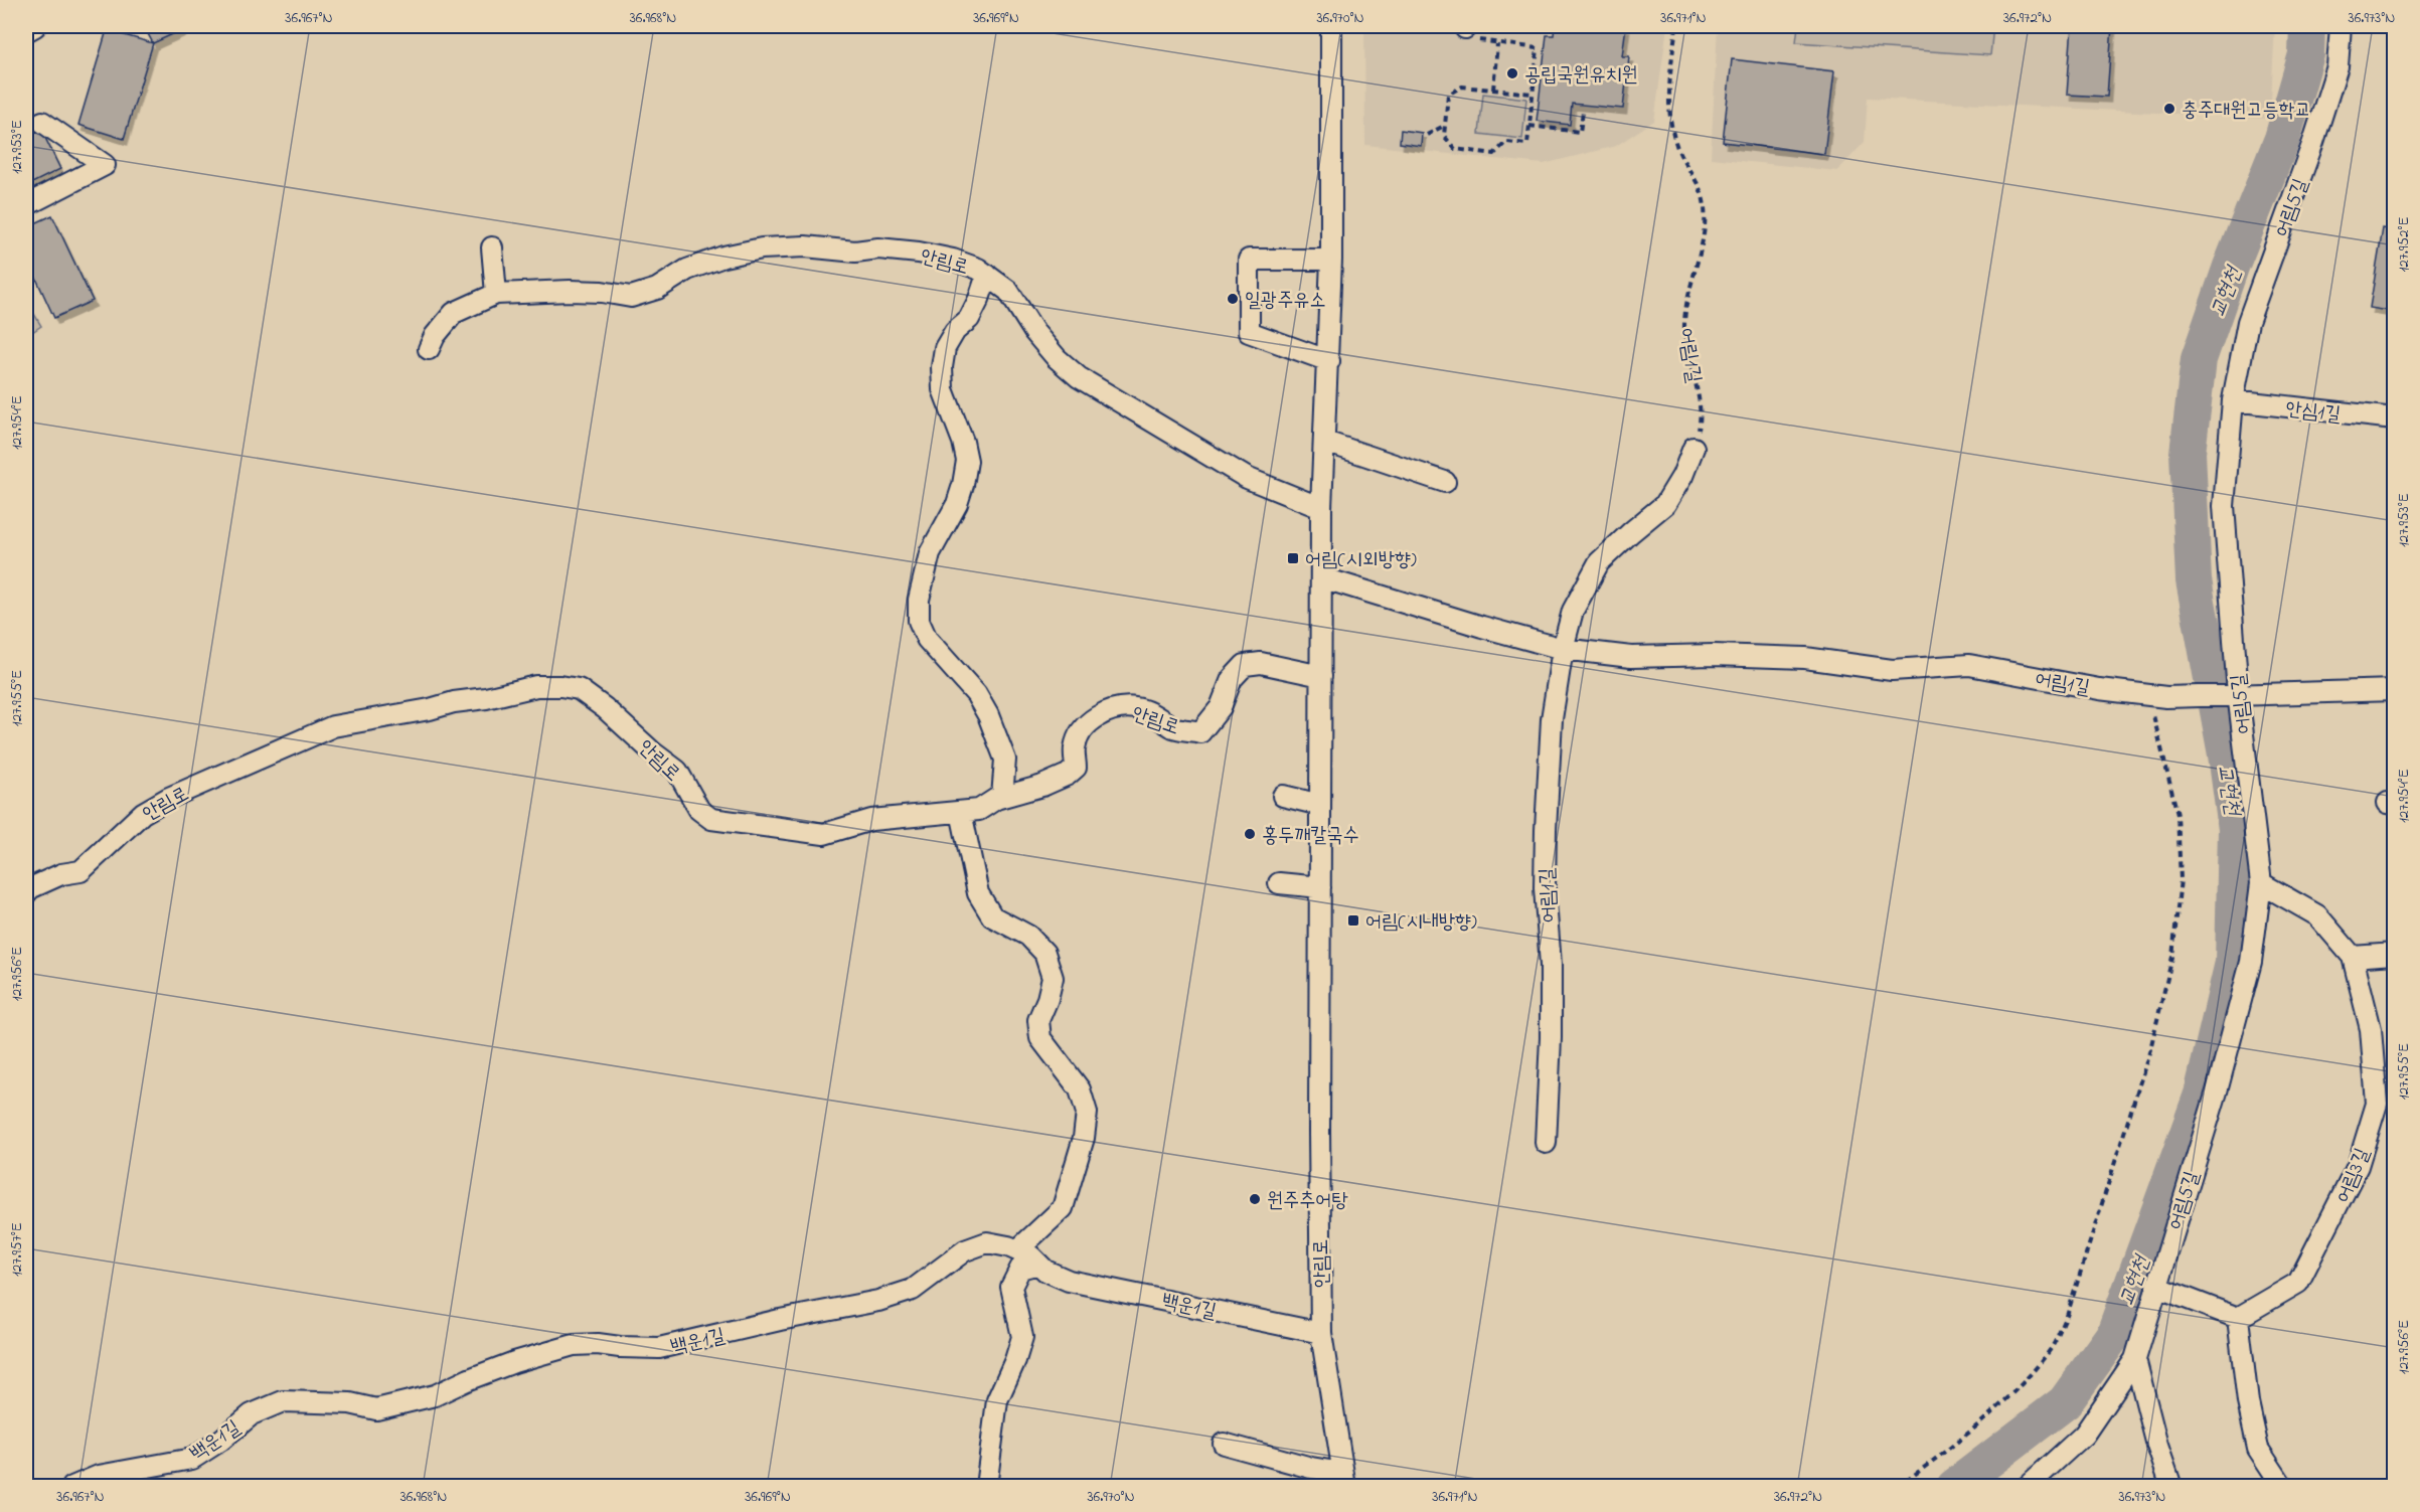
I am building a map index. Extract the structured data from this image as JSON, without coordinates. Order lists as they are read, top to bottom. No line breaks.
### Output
{"streets":{"street":["어림5길","안림로","어림1길","안심1길","어림3길","백운1길"]},"crossings":[["어림5길","어림1길"],["어림5길","안심1길"],["어림5길","어림3길"],["안림로","어림1길"],["안림로","백운1길"]],"water":["교현천"],"places":{"other":["공립국원유치원","충주대원고등학교","일광주유소","홍두깨칼국수","원주추어탕"],"transit":["어림(시외방향)","어림(시내방향)"]},"coordinates":["36.967°N","36.968°N","36.969°N","36.970°N","36.971°N","36.972°N","36.973°N","127.953°E","127.952°E","127.954°E","127.955°E","127.956°E","127.957°E"]}
